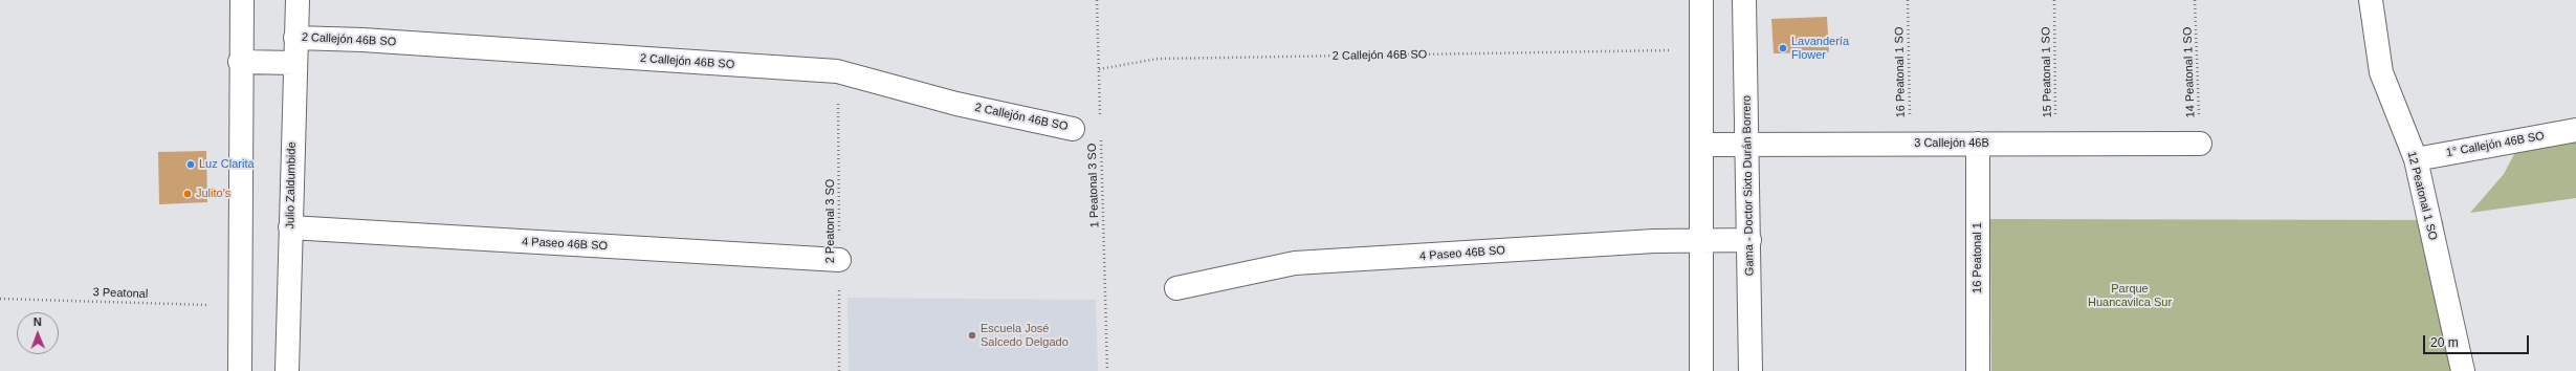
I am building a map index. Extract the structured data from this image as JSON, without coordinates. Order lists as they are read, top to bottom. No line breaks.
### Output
{"streets":{"street":["2 Callejón 46B SO","3 Callejón 46B","1° Callejón 46B SO","Julio Zaldumbide","Gama - Doctor Sixto Durán Borrero","12 Peatonal 1 SO","4 Paseo 46B SO","16 Peatonal 1"],"path":["16 Peatonal 1 SO","15 Peatonal 1 SO","14 Peatonal 1 SO","1 Peatonal 3 SO","2 Peatonal 3 SO","3 Peatonal"]},"crossings":[["2 Callejón 46B SO","Julio Zaldumbide"],["2 Callejón 46B SO","2 Peatonal 3 SO"],["16 Peatonal 1 SO","3 Callejón 46B"],["15 Peatonal 1 SO","3 Callejón 46B"],["14 Peatonal 1 SO","3 Callejón 46B"],["3 Callejón 46B","Gama - Doctor Sixto Durán Borrero"],["3 Callejón 46B","16 Peatonal 1"],["1° Callejón 46B SO","12 Peatonal 1 SO"],["Julio Zaldumbide","4 Paseo 46B SO"],["Gama - Doctor Sixto Durán Borrero","4 Paseo 46B SO"],["2 Peatonal 3 SO","4 Paseo 46B SO"]],"parks":["Parque Huancavilca Sur"],"places":["Lavandería Flower","Luz Clarita","Julito's","Escuela José Salcedo Delgado"],"scale_bar":"20 m","north":"top"}
